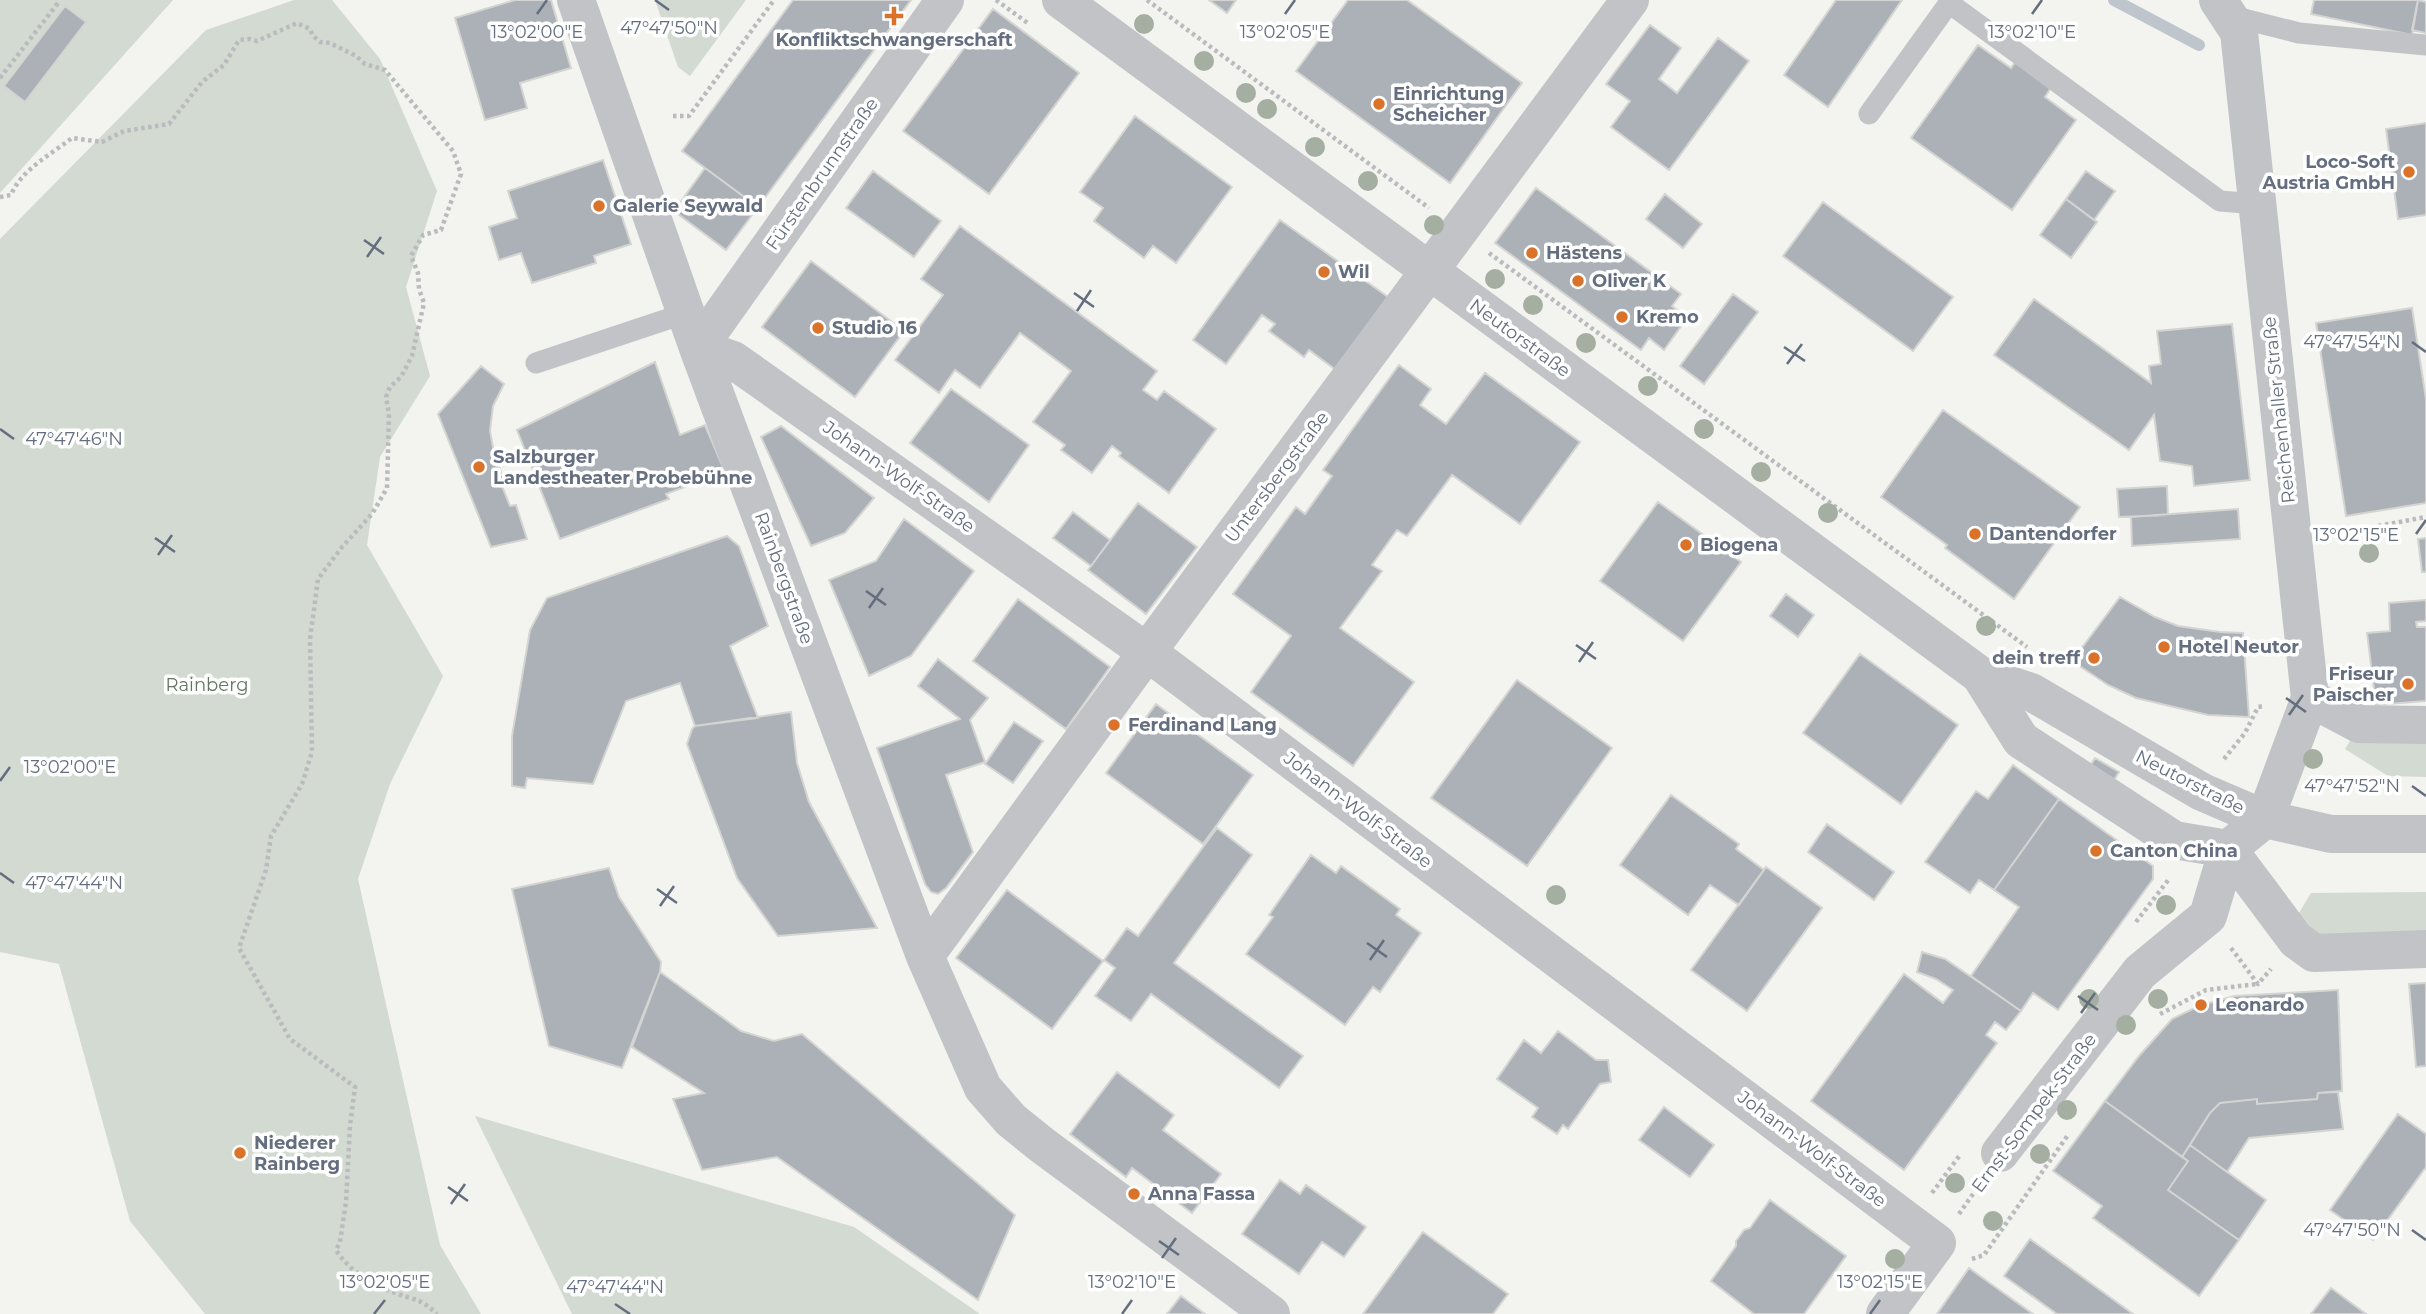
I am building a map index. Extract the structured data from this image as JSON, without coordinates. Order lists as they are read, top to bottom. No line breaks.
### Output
{"streets":{"street":["Fürstenbrunnstraße","Neutorstraße","Reichenhaller Straße","Johann-Wolf-Straße","Untersbergstraße","Rainbergstraße","Ernst-Sompek-Straße"]},"crossings":[["Fürstenbrunnstraße","Johann-Wolf-Straße"],["Fürstenbrunnstraße","Rainbergstraße"],["Neutorstraße","Reichenhaller Straße"],["Neutorstraße","Untersbergstraße"],["Neutorstraße","Ernst-Sompek-Straße"],["Johann-Wolf-Straße","Untersbergstraße"],["Johann-Wolf-Straße","Rainbergstraße"],["Johann-Wolf-Straße","Ernst-Sompek-Straße"],["Untersbergstraße","Rainbergstraße"]],"parks":["Rainberg"],"places":{"health":["Konfliktschwangerschaft"],"other":["Einrichtung Scheicher","Loco-Soft Austria GmbH","Galerie Seywald","Hästens","Wil","Oliver K","Kremo","Studio 16","Salzburger Landestheater Probebühne","Dantendorfer","Biogena","Hotel Neutor","dein treff","Friseur Paischer","Ferdinand Lang","Canton China","Leonardo","Niederer Rainberg","Anna Fassa"]},"coordinates":["47°47'50\"N","13°02'00\"E","13°02'05\"E","13°02'10\"E","47°47'54\"N","47°47'46\"N","13°02'15\"E","47°47'52\"N","47°47'44\"N"]}
